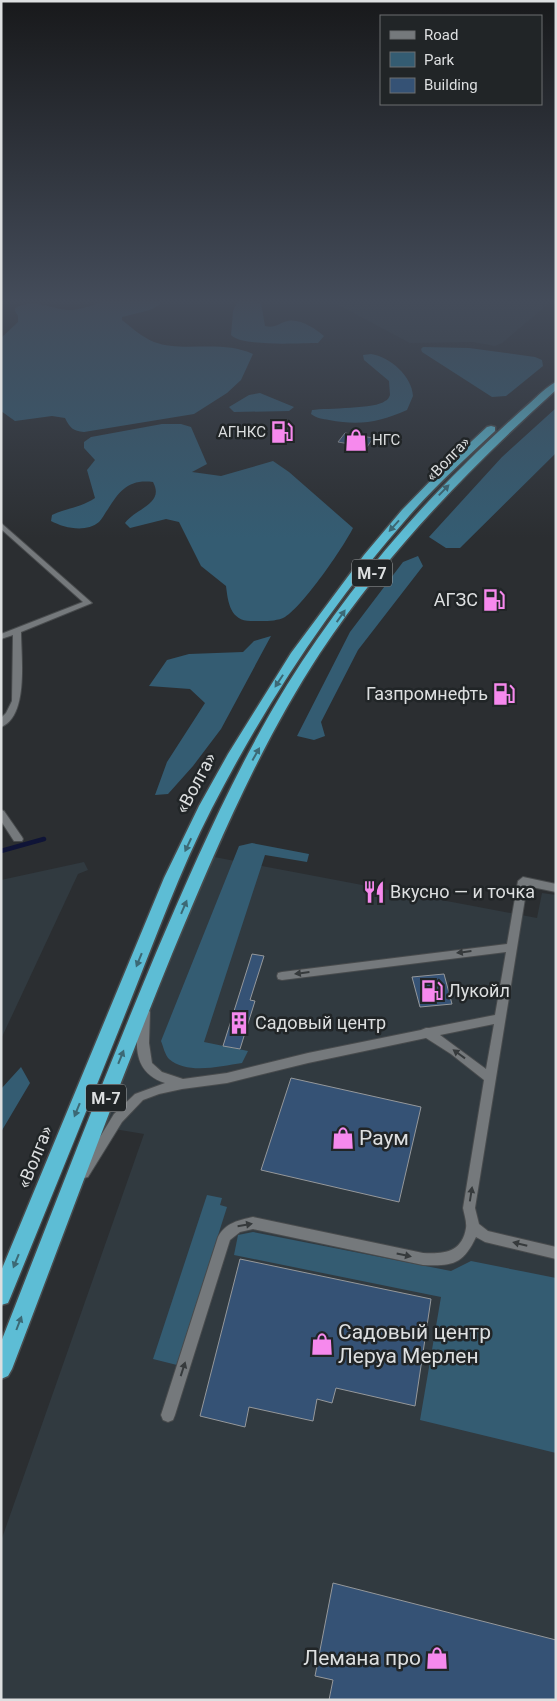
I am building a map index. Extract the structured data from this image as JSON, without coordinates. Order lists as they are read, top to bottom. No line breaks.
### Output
{"streets":{"highway":["«Волга»","М-7"]},"crossings":[["«Волга»","М-7"]],"places":{"fuel station":["АГНКС","АГЗС","Газпромнефть","Лукойл"],"shop":["НГС","Раум","Садовый центр Леруа Мерлен","Лемана про"],"restaurant":["Вкусно — и точка"],"building":["Садовый центр"]},"legend":["Road","Park","Building"]}
